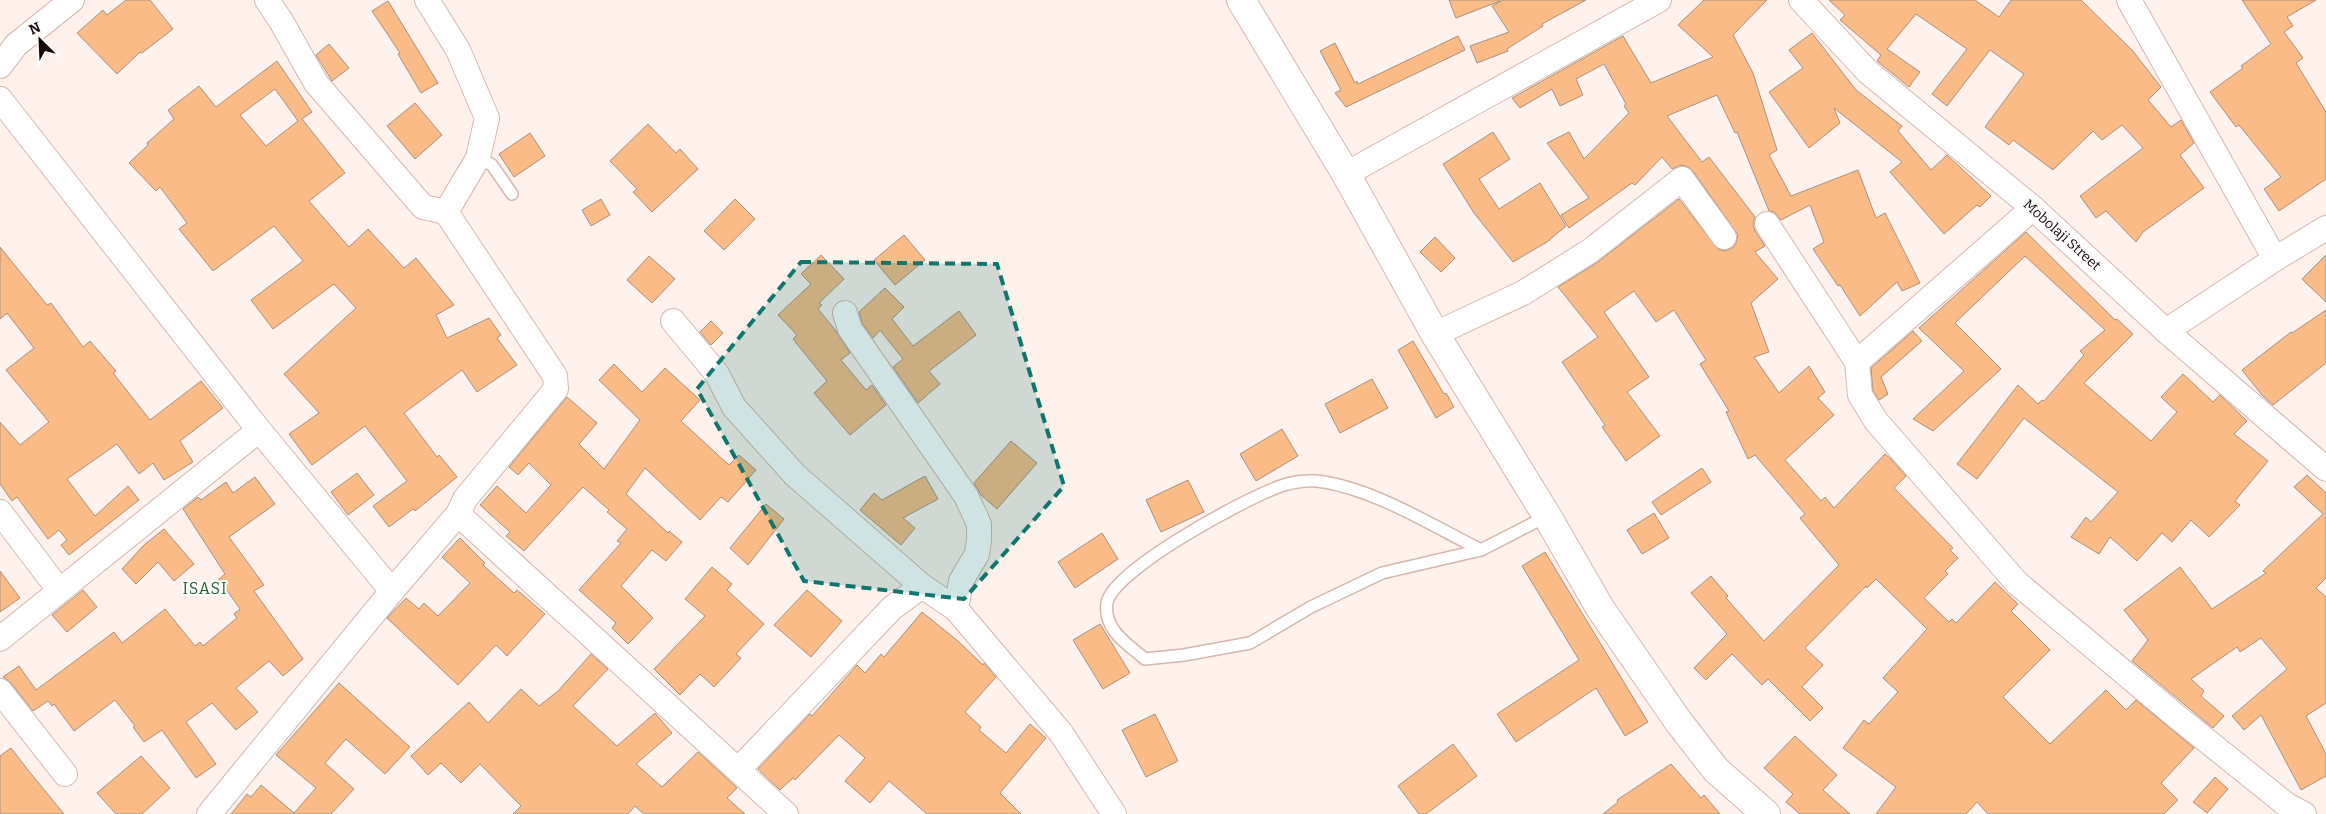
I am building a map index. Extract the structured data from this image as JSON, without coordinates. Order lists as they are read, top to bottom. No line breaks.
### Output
{"streets":{"street":["Mobolaji Street"]},"districts":["ISASI"],"north":"top left"}
